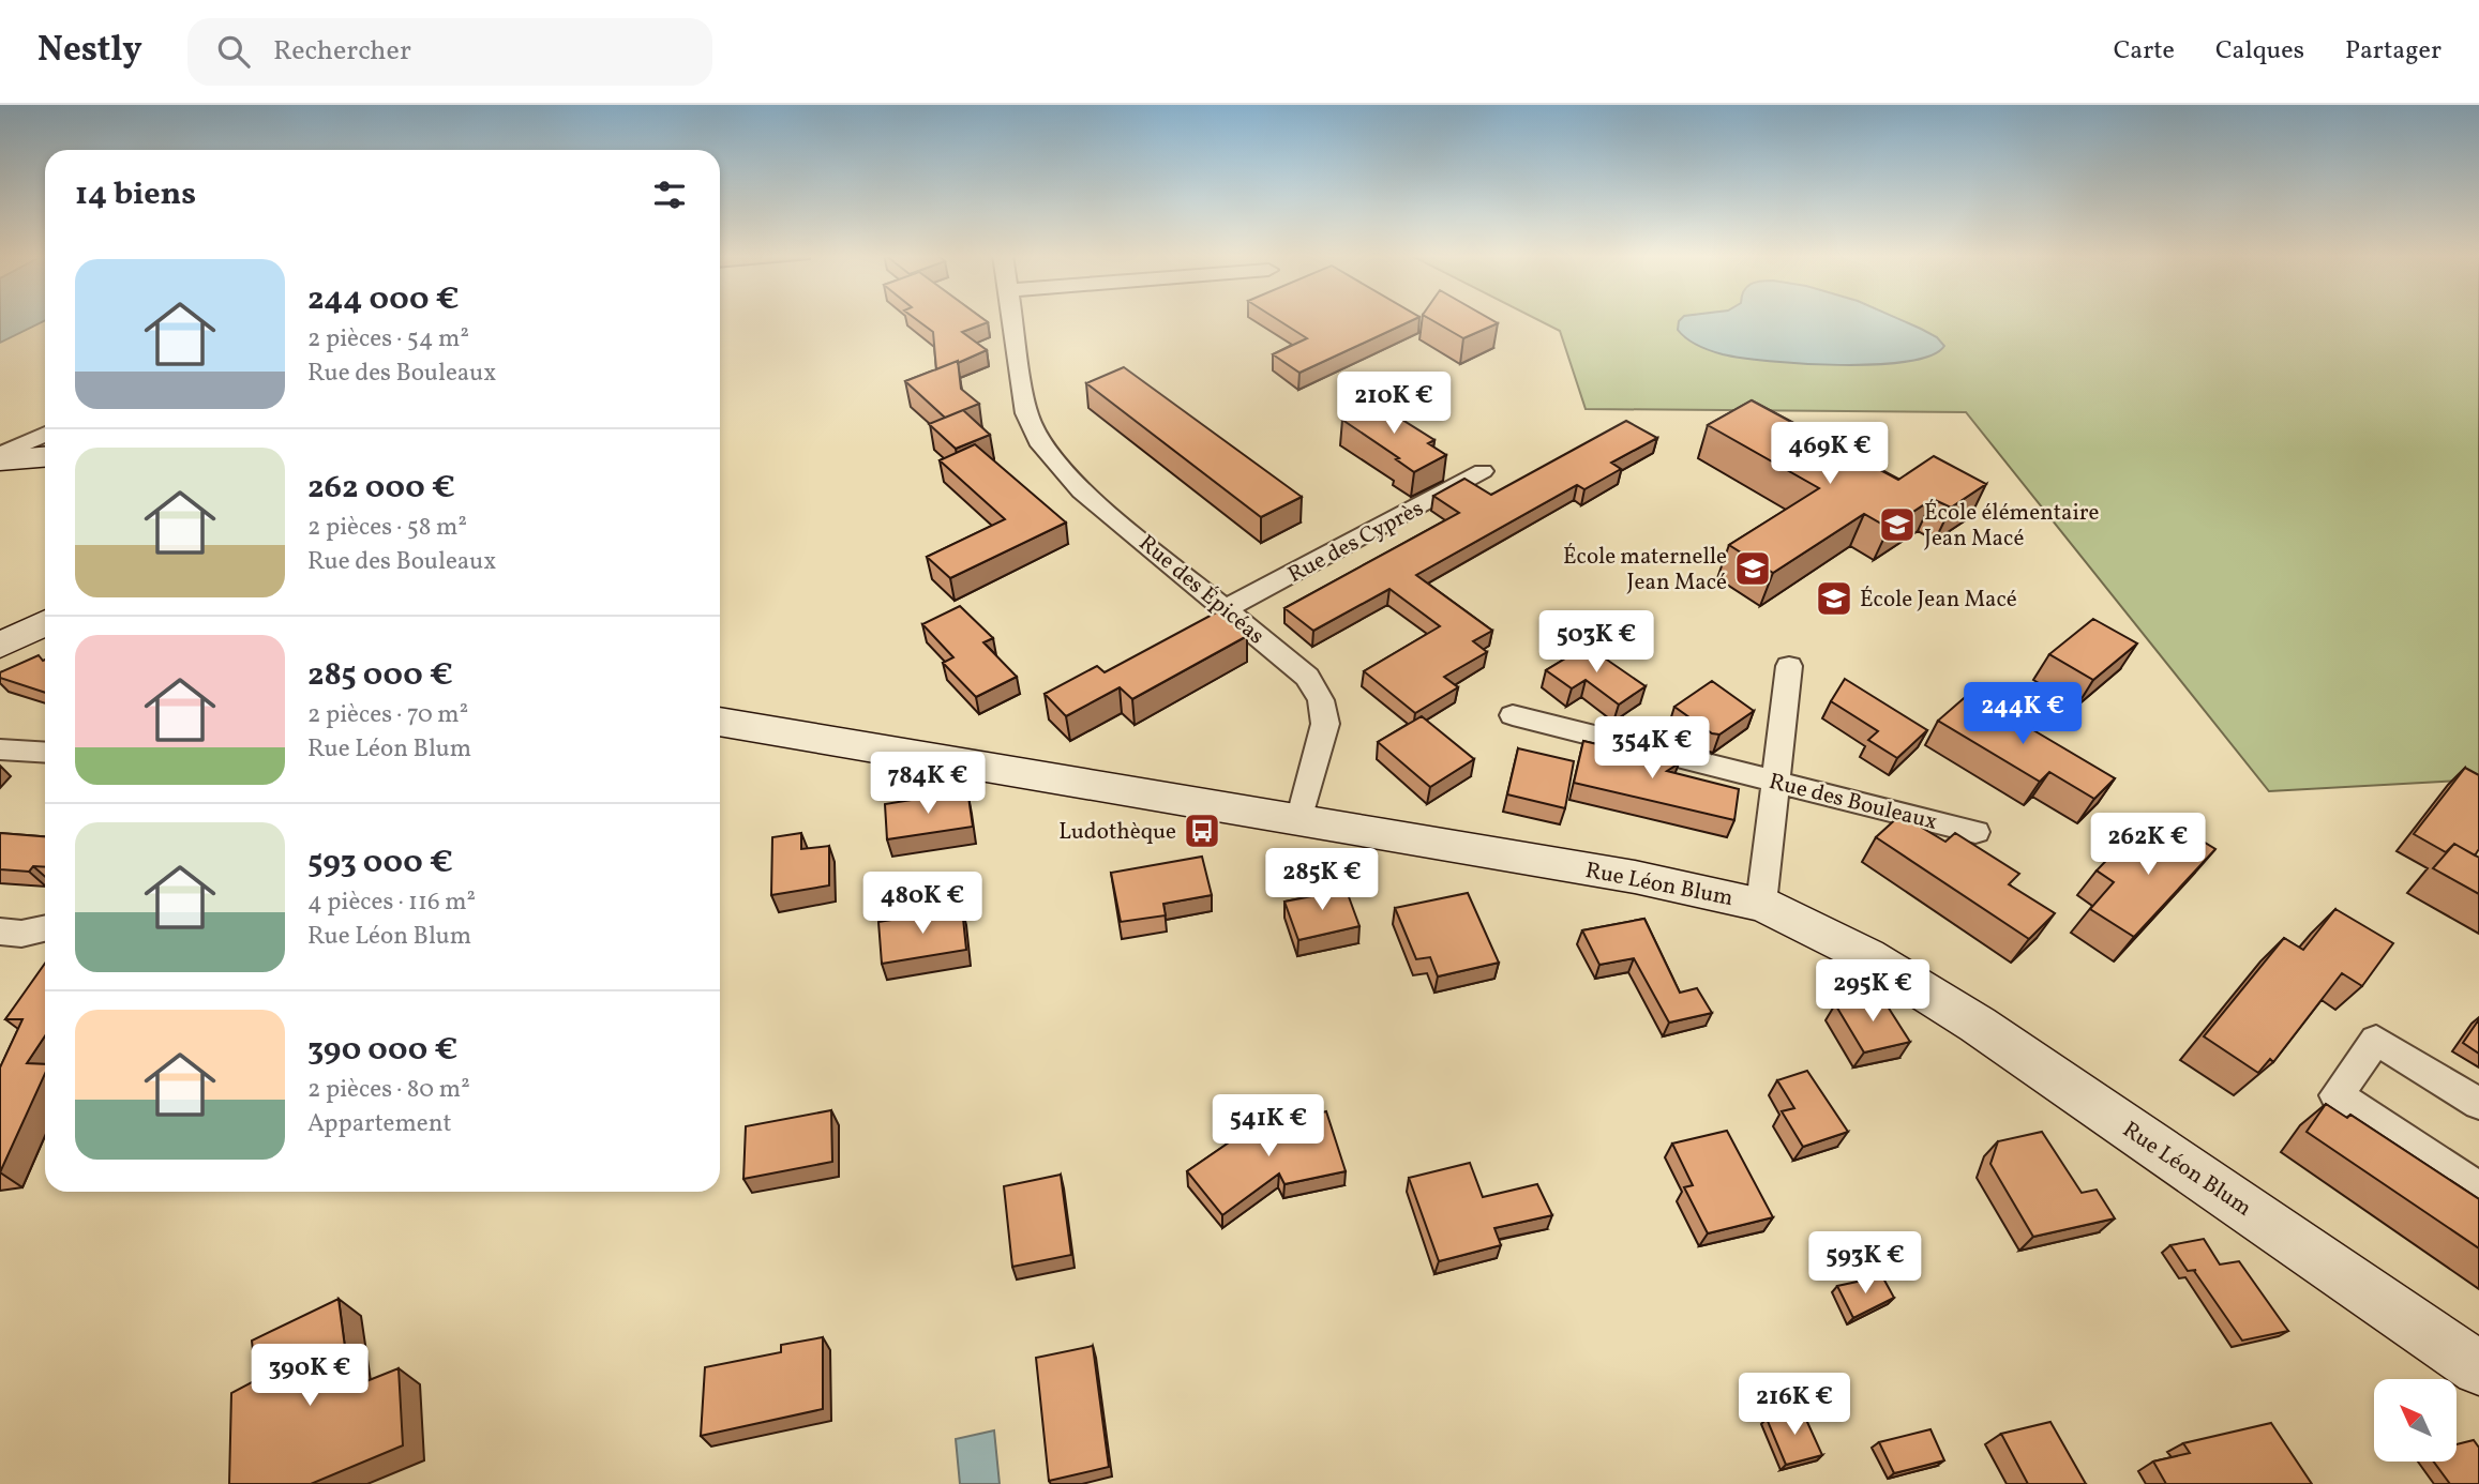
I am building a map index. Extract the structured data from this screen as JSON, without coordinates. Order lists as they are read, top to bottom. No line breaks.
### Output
{"streets":{"main road":["Rue Léon Blum"],"street":["Rue des Cyprès","Rue des Épicéas","Rue des Bouleaux"]},"crossings":[["Rue des Cyprès","Rue des Épicéas"],["Rue des Épicéas","Rue Léon Blum"]],"places":{"school or university":["École élémentaire Jean Macé","École maternelle Jean Macé","École Jean Macé"],"bus stop":["Ludothèque"]},"north":"top left","page":{"header":"Nestly","search":"Rechercher","nav":["Carte","Calques","Partager"],"heading":"14 biens","list":[{"name":"244 000 €","note":"2 pièces · 54 m² · Rue des Bouleaux"},{"name":"262 000 €","note":"2 pièces · 58 m² · Rue des Bouleaux"},{"name":"285 000 €","note":"2 pièces · 70 m² · Rue Léon Blum"},{"name":"593 000 €","note":"4 pièces · 116 m² · Rue Léon Blum"},{"name":"390 000 €","note":"2 pièces · 80 m² · Appartement"}],"price":["210K €","469K €","503K €","244K €","354K €","784K €","262K €","285K €","480K €","295K €","541K €","593K €","390K €","216K €"]}}
